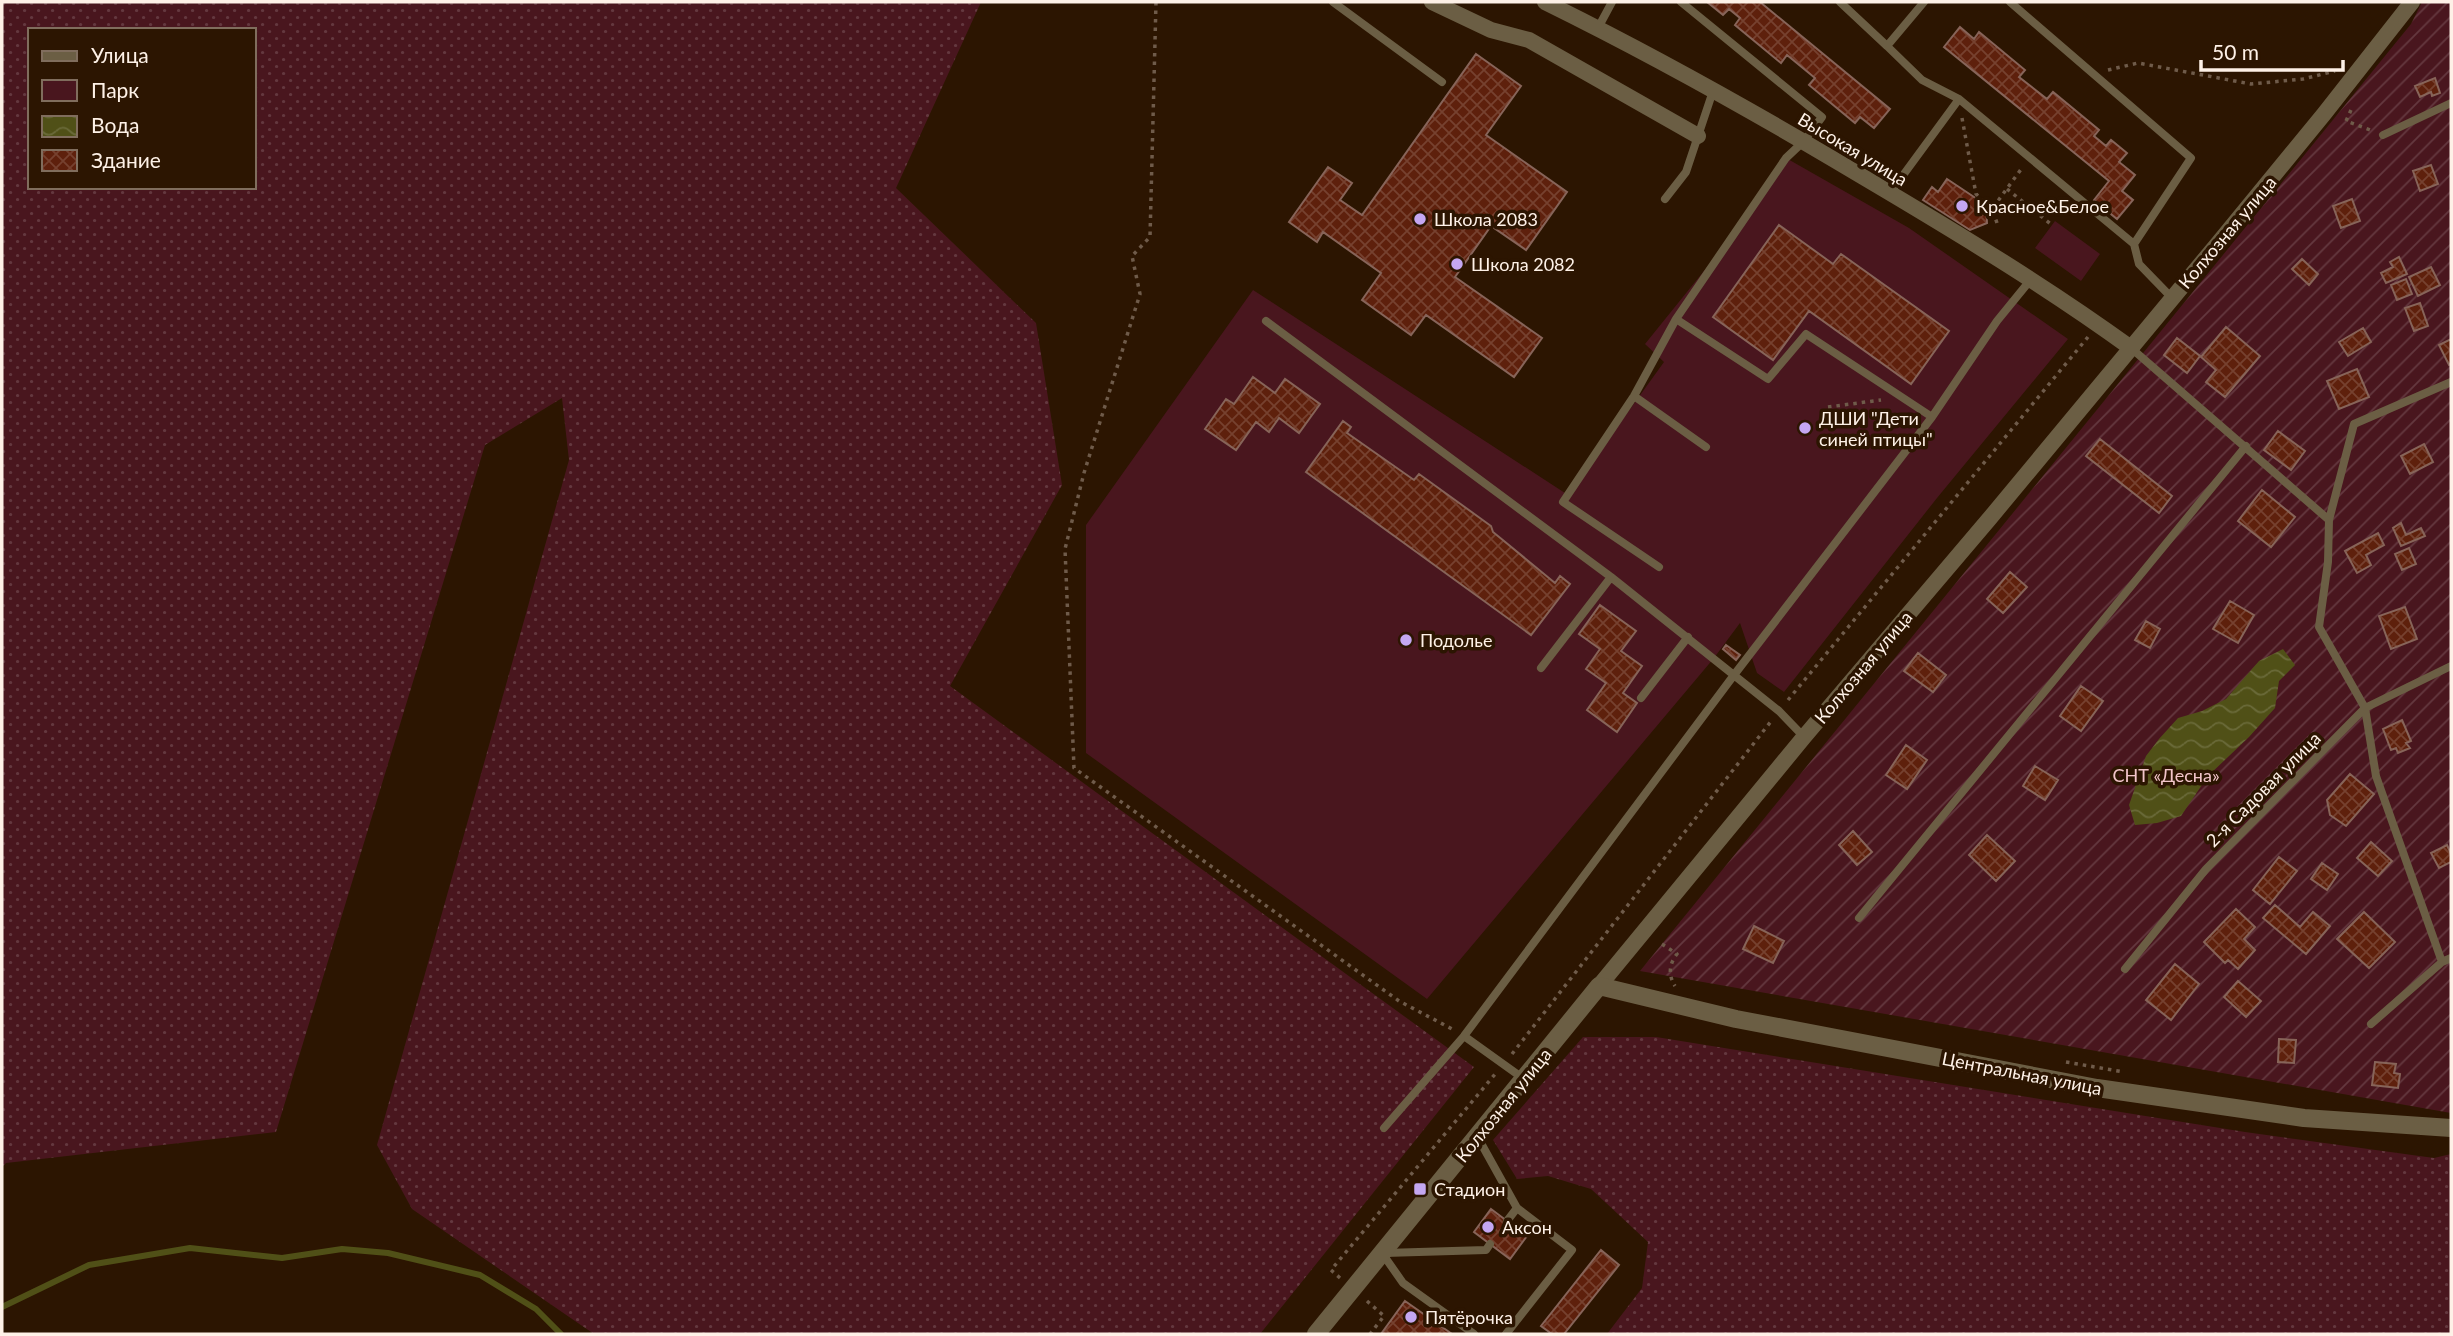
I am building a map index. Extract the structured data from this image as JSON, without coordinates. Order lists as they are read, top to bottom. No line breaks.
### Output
{"streets":{"street":["Высокая улица","Колхозная улица","Центральная улица"],"lane":["2-я Садовая улица"]},"crossings":[["Высокая улица","Колхозная улица"],["Колхозная улица","Центральная улица"]],"parks":["СНТ «Десна»"],"places":{"other":["Красное&Белое","Школа 2083","Школа 2082","ДШИ \"Дети синей птицы\"","Подолье","Аксон","Пятёрочка"],"transit":["Стадион"]},"legend":["Улица","Парк","Вода","Здание"],"scale_bar":"50 m"}
